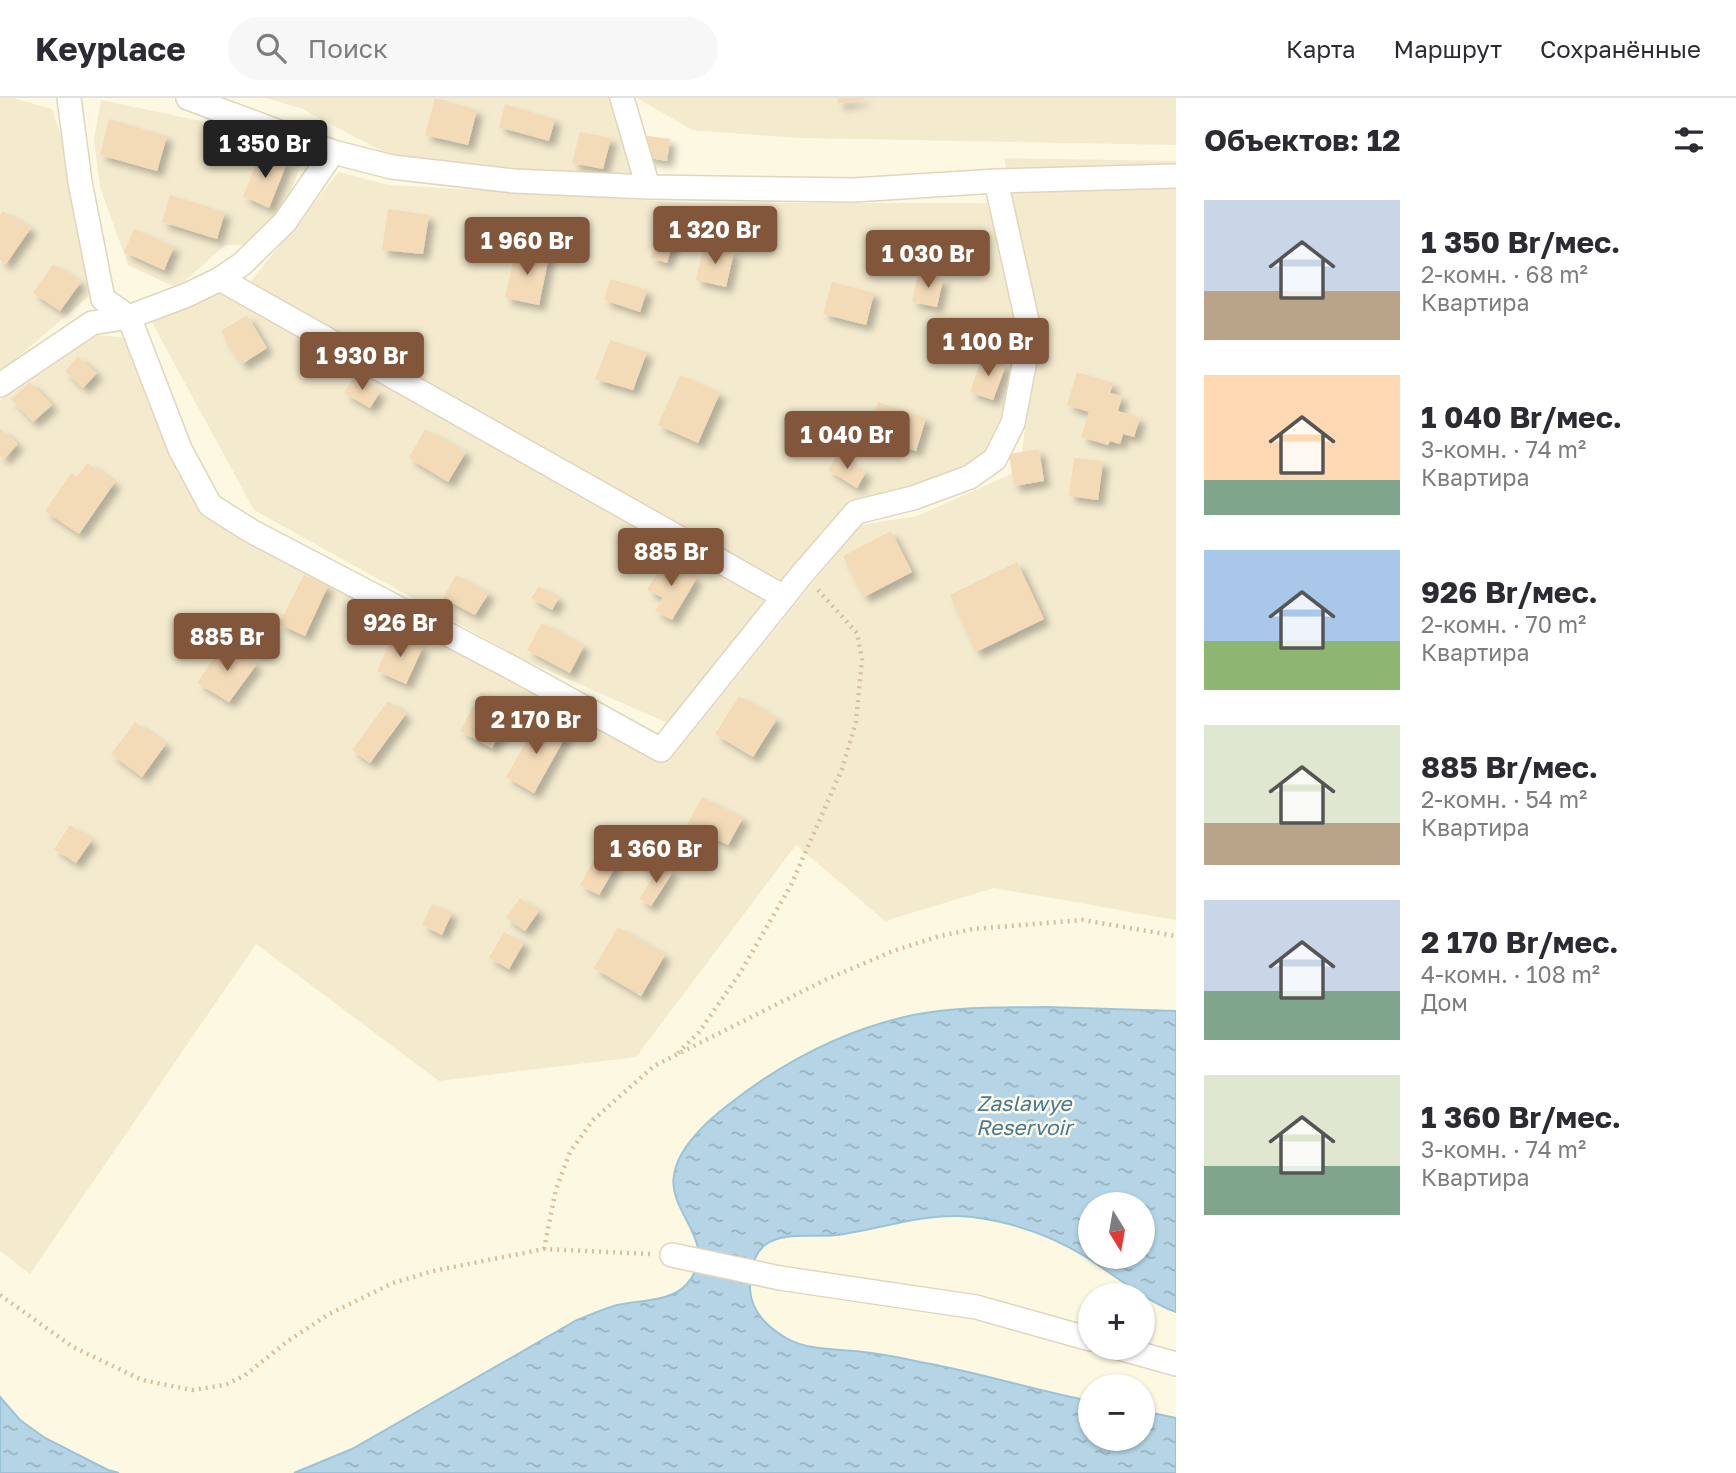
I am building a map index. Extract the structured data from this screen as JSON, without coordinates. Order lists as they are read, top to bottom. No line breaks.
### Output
{"water":["Zaslawye Reservoir"],"north":"bottom","page":{"header":"Keyplace","search":"Поиск","nav":["Карта","Маршрут","Сохранённые"],"heading":"Объектов: 12","price":["1 350 Br","1 320 Br","1 960 Br","1 030 Br","1 100 Br","1 930 Br","1 040 Br","885 Br","926 Br","885 Br","2 170 Br","1 360 Br"],"list":[{"name":"1 350 Br/мес.","note":"2-комн. · 68 m² · Квартира"},{"name":"1 040 Br/мес.","note":"3-комн. · 74 m² · Квартира"},{"name":"926 Br/мес.","note":"2-комн. · 70 m² · Квартира"},{"name":"885 Br/мес.","note":"2-комн. · 54 m² · Квартира"},{"name":"2 170 Br/мес.","note":"4-комн. · 108 m² · Дом"},{"name":"1 360 Br/мес.","note":"3-комн. · 74 m² · Квартира"}],"map_buttons":["+","−"]}}
